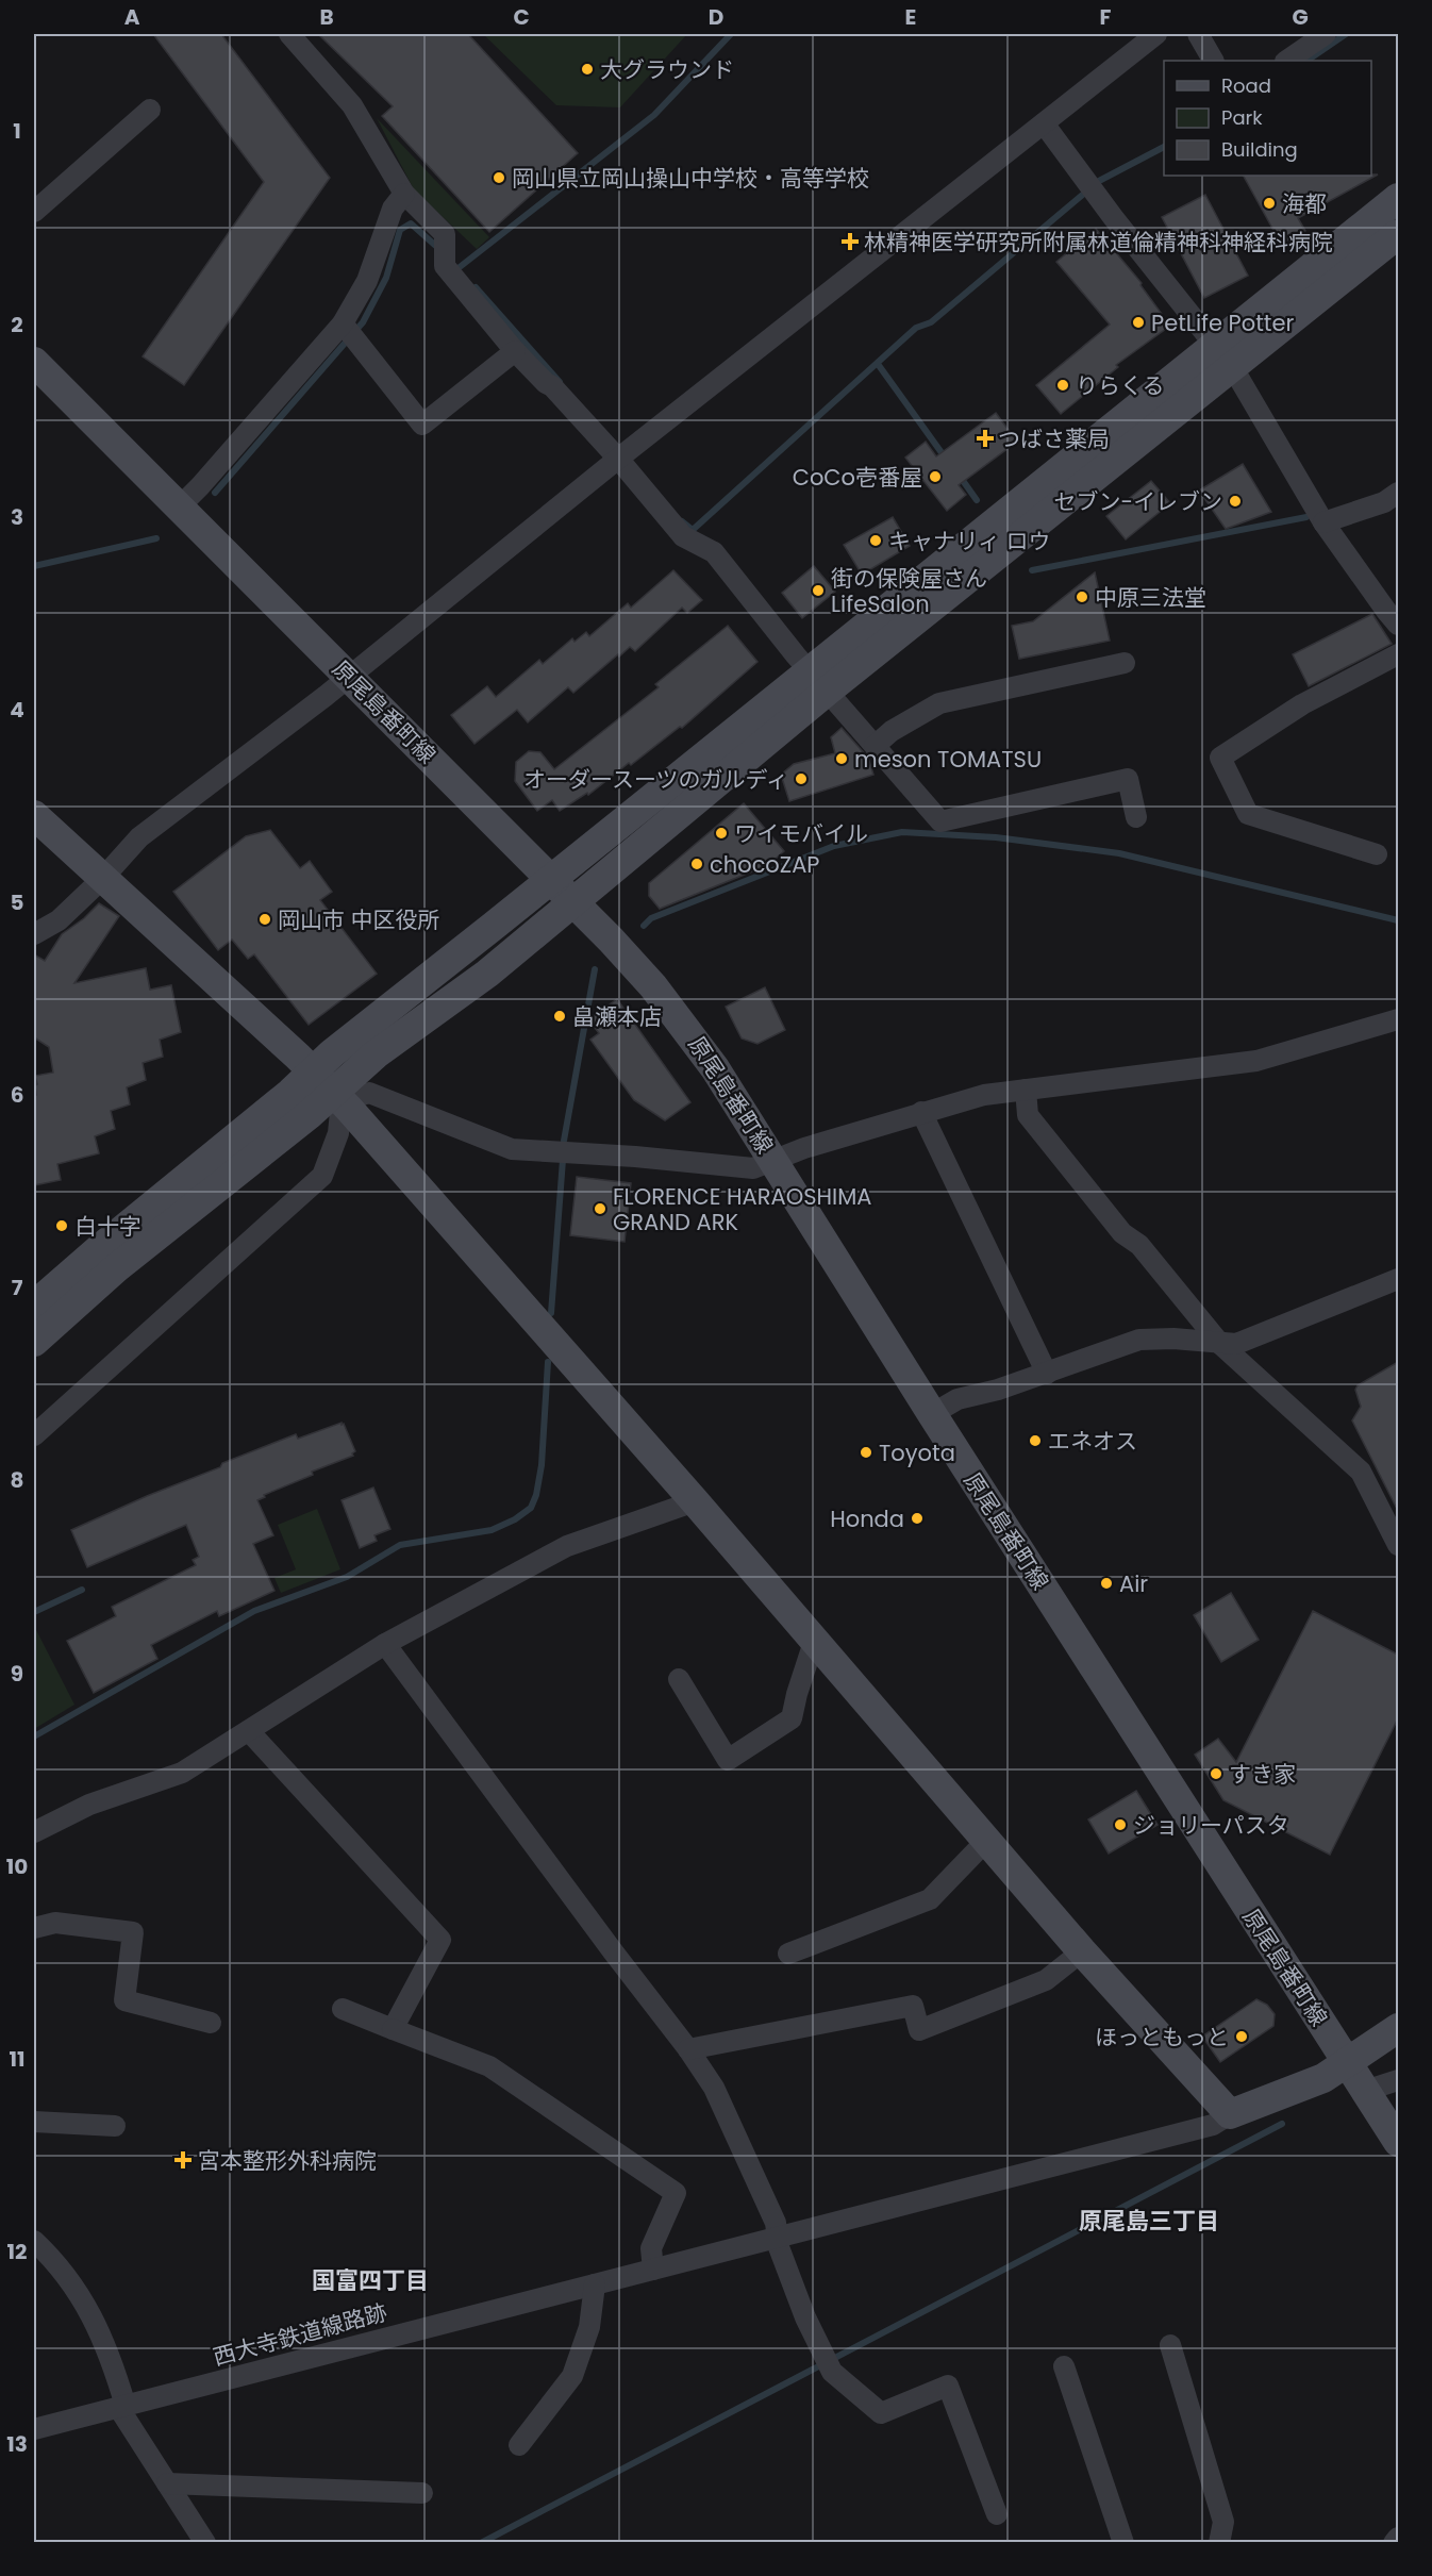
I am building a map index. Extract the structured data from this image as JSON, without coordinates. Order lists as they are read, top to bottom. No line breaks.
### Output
{"streets":{"street":["原尾島番町線","西大寺鉄道線路跡"]},"districts":["原尾島三丁目","国富四丁目"],"places":{"other":["大グラウンド","岡山県立岡山操山中学校・高等学校","海都","PetLife Potter","りらくる","CoCo壱番屋","セブン-イレブン","キャナリィ ロウ","街の保険屋さん LifeSalon","中原三法堂","meson TOMATSU","オーダースーツのガルディ","ワイモバイル","chocoZAP","岡山市 中区役所","畠瀬本店","FLORENCE HARAOSHIMA GRAND ARK","白十字","エネオス","Toyota","Honda","Air","すき家","ジョリーパスタ","ほっともっと"],"health":["林精神医学研究所附属林道倫精神科神経科病院","つばさ薬局","宮本整形外科病院"]},"legend":["Road","Park","Building"],"grid":{"columns":["A","B","C","D","E","F","G"],"rows":["1","2","3","4","5","6","7","8","9","10","11","12","13"]}}
